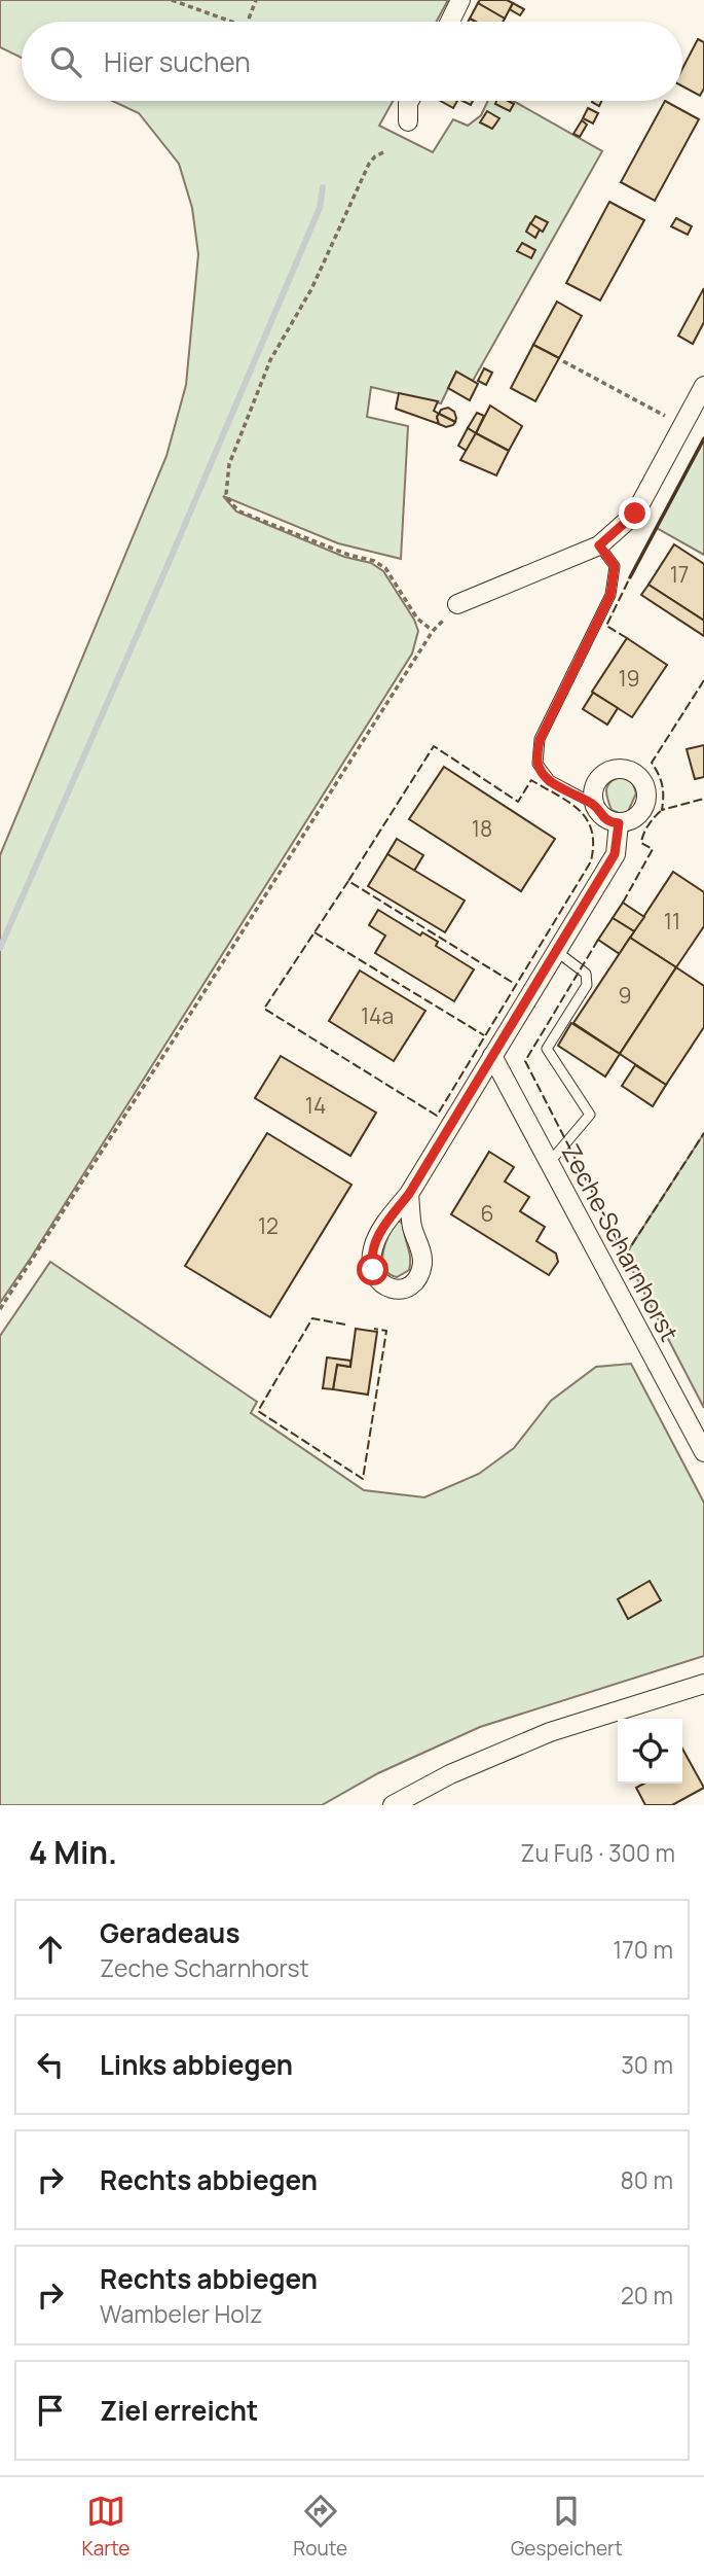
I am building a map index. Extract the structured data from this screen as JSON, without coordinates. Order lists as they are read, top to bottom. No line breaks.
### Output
{"streets":{"street":["Zeche Scharnhorst"]},"house_numbers":["17","19","18","11","9","14a","14","6","12"],"page":{"search":"Hier suchen","heading":["4 Min.","Zu Fuß · 300 m"],"list":[["Geradeaus","Zeche Scharnhorst","170 m"],["Links abbiegen","30 m"],["Rechts abbiegen","80 m"],["Rechts abbiegen","Wambeler Holz","20 m"],"Ziel erreicht"],"nav":["Karte","Route","Gespeichert"]}}
